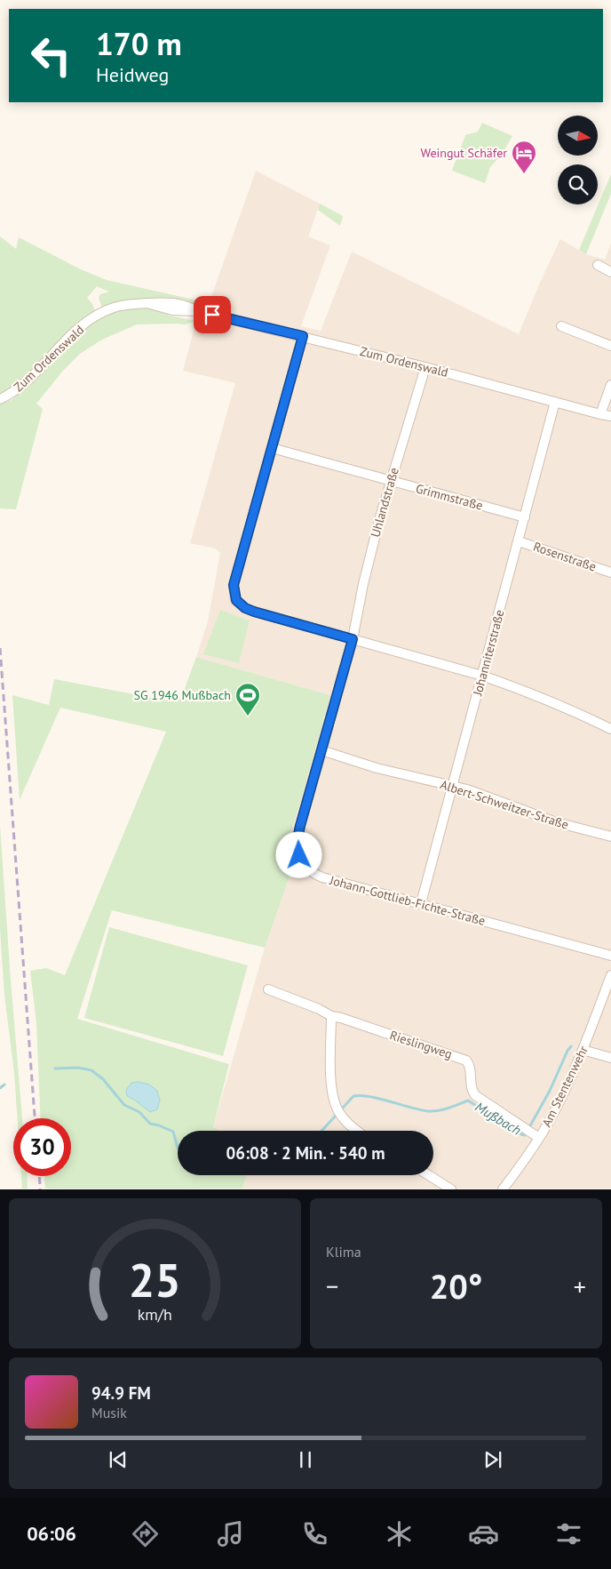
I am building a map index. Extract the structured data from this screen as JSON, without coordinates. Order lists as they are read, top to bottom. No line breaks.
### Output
{"streets":{"street":["Zum Ordenswald","Grimmstraße","Uhlandstraße","Rosenstraße","Johanniterstraße","Albert-Schweitzer-Straße","Johann-Gottlieb-Fichte-Straße","Rieslingweg","Am Stentenwehr"]},"crossings":[["Zum Ordenswald","Uhlandstraße"],["Zum Ordenswald","Johanniterstraße"],["Grimmstraße","Uhlandstraße"],["Grimmstraße","Johanniterstraße"],["Uhlandstraße","Johann-Gottlieb-Fichte-Straße"],["Rosenstraße","Johanniterstraße"],["Johanniterstraße","Albert-Schweitzer-Straße"],["Johanniterstraße","Johann-Gottlieb-Fichte-Straße"],["Albert-Schweitzer-Straße","Johann-Gottlieb-Fichte-Straße"],["Rieslingweg","Am Stentenwehr"]],"water":["Mußbach"],"places":{"hotel":["Weingut Schäfer"],"sports":["SG 1946 Mußbach"]},"north":"right","page":{"turn":["170 m","Heidweg"],"limit":"30","trip":"06:08 · 2 Min. · 540 m","tile":"Klima","heat":["−","20°","+"],"song":["94.9 FM","Musik"],"tabs":"06:06","gauge":["25","km/h"]}}
